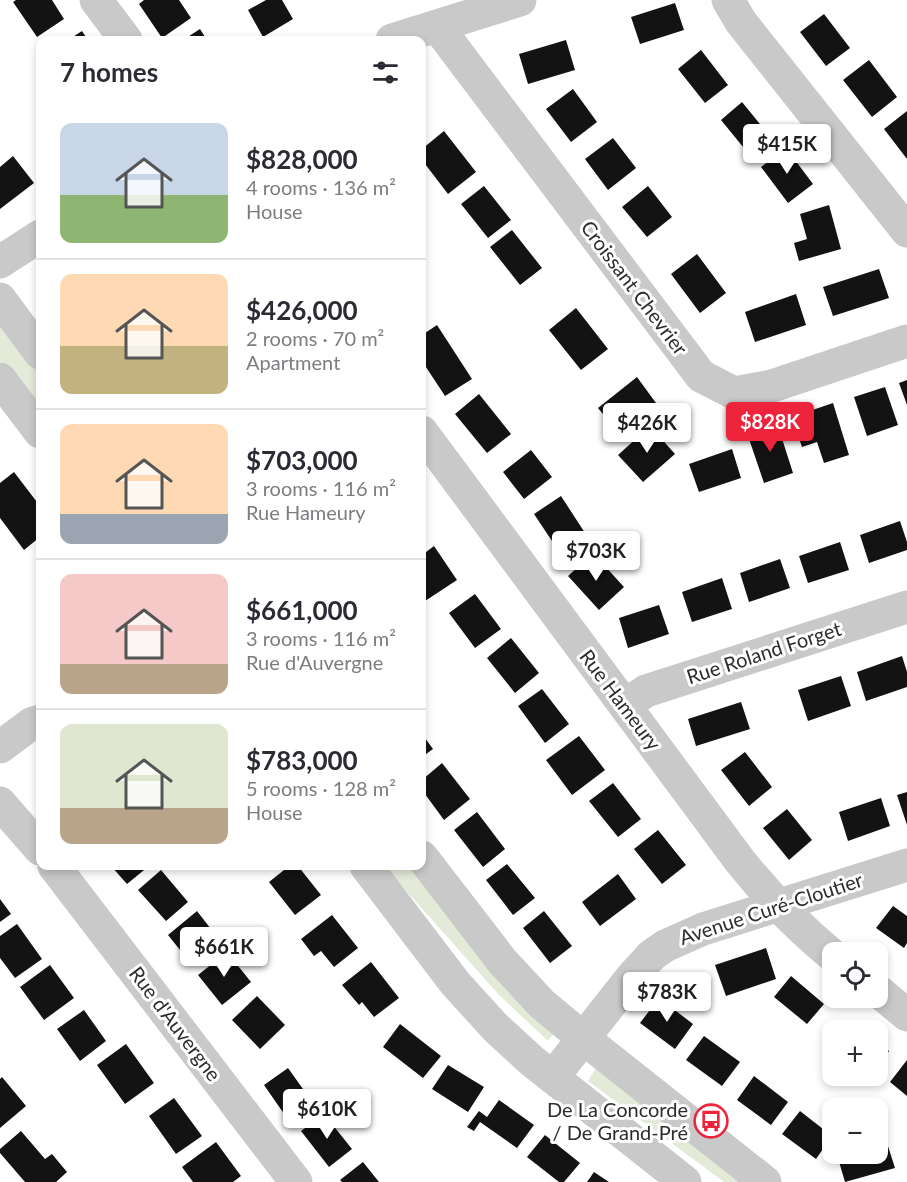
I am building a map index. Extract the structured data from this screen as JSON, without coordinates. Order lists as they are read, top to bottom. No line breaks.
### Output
{"streets":{"street":["Croissant Chevrier","Rue Roland Forget","Rue Hameury","Avenue Curé-Cloutier","Rue d'Auvergne"]},"crossings":[["Rue Roland Forget","Rue Hameury"],["Rue Hameury","Avenue Curé-Cloutier"]],"places":{"bus stop":["De La Concorde / De Grand-Pré"]},"page":{"heading":"7 homes","list":[{"name":"$828,000","note":"4 rooms · 136 m² · House"},{"name":"$426,000","note":"2 rooms · 70 m² · Apartment"},{"name":"$703,000","note":"3 rooms · 116 m² · Rue Hameury"},{"name":"$661,000","note":"3 rooms · 116 m² · Rue d'Auvergne"},{"name":"$783,000","note":"5 rooms · 128 m² · House"}],"price":["$415K","$828K","$426K","$703K","$661K","$783K","$610K"],"map_buttons":["+","−"]}}
